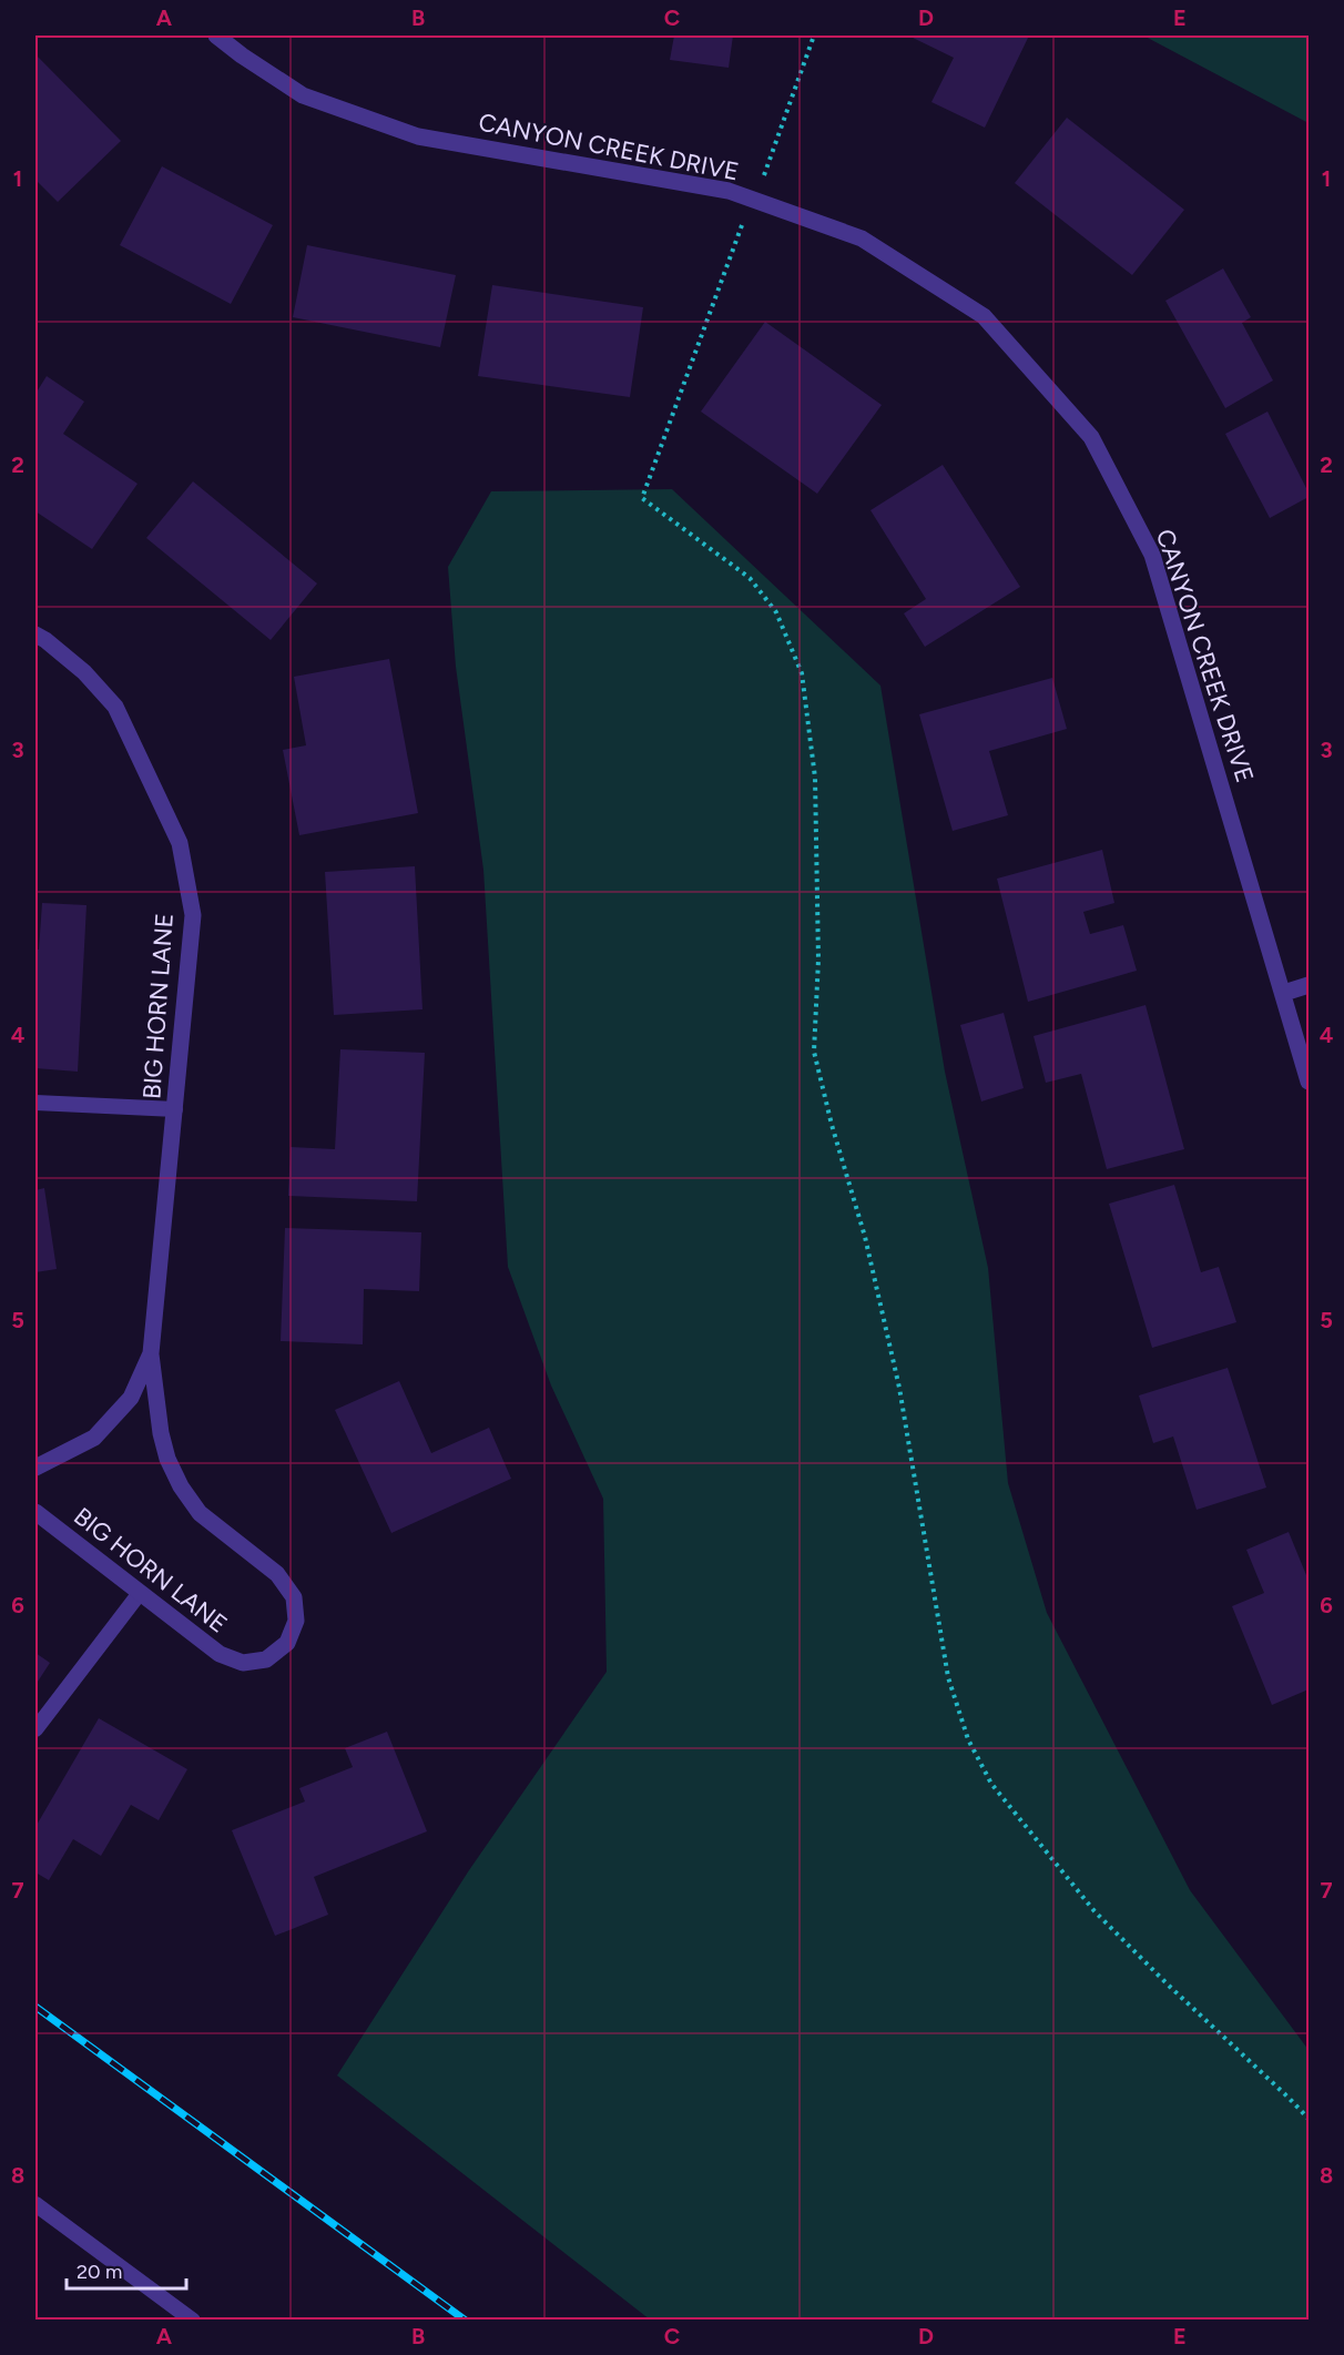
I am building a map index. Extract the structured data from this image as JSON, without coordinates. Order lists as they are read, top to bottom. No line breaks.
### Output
{"streets":{"street":["CANYON CREEK DRIVE","BIG HORN LANE"]},"scale_bar":"20 m","grid":{"columns":["A","B","C","D","E"],"rows":["1","2","3","4","5","6","7","8"]}}
